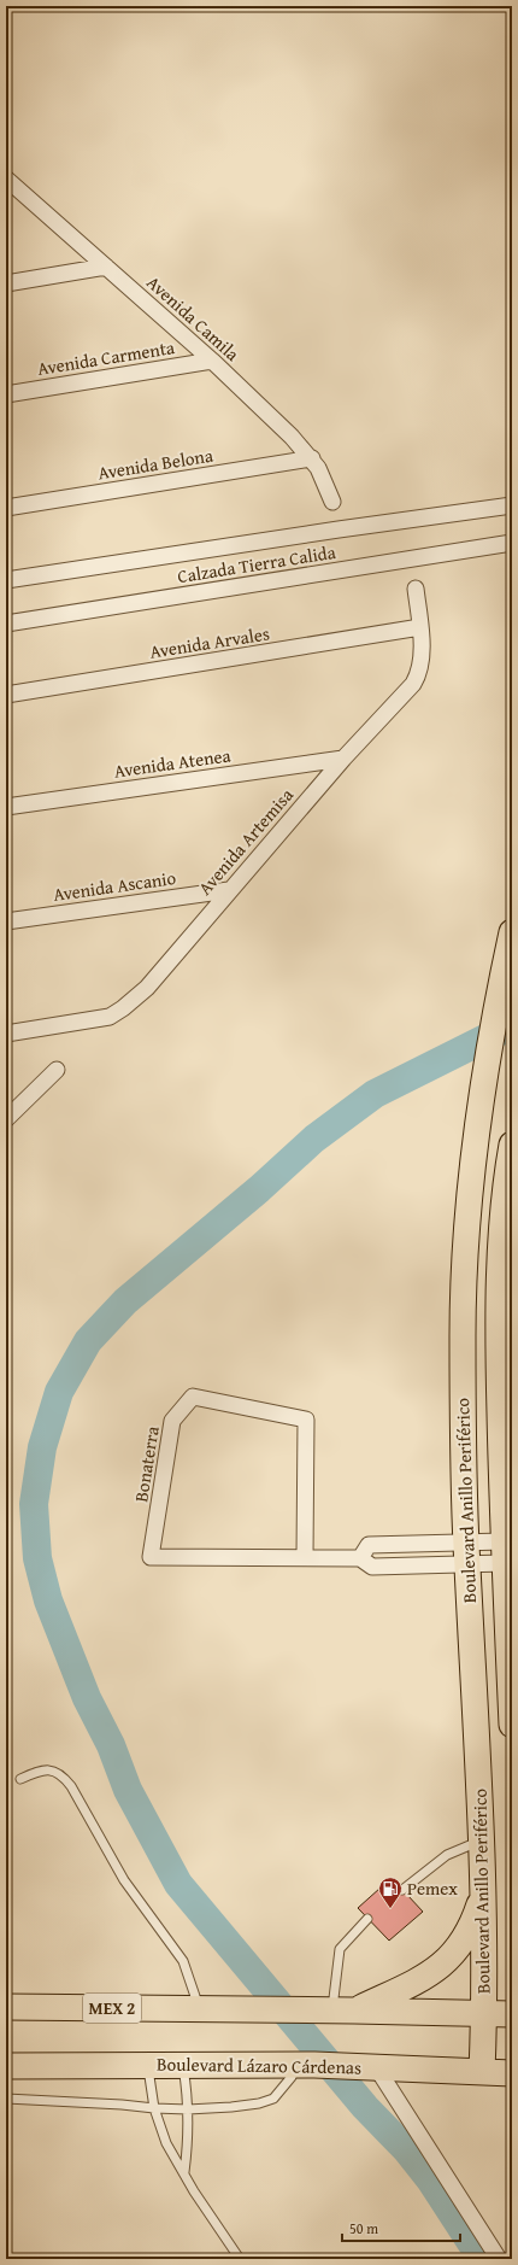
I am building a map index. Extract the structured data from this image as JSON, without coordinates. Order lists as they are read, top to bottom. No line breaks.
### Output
{"streets":{"main road":["Boulevard Anillo Periférico","MEX 2","Boulevard Lázaro Cárdenas"],"street":["Avenida Camila","Avenida Carmenta","Avenida Belona","Calzada Tierra Calida","Avenida Arvales","Avenida Atenea","Avenida Artemisa","Avenida Ascanio","Bonaterra"]},"crossings":[["Avenida Camila","Avenida Carmenta"],["Avenida Camila","Avenida Belona"],["Avenida Arvales","Avenida Artemisa"],["Avenida Atenea","Avenida Artemisa"],["Avenida Artemisa","Avenida Ascanio"],["Bonaterra","Boulevard Anillo Periférico"],["Boulevard Anillo Periférico","MEX 2"],["Boulevard Anillo Periférico","Boulevard Lázaro Cárdenas"]],"places":{"fuel station":["Pemex"]},"scale_bar":"50 m"}
